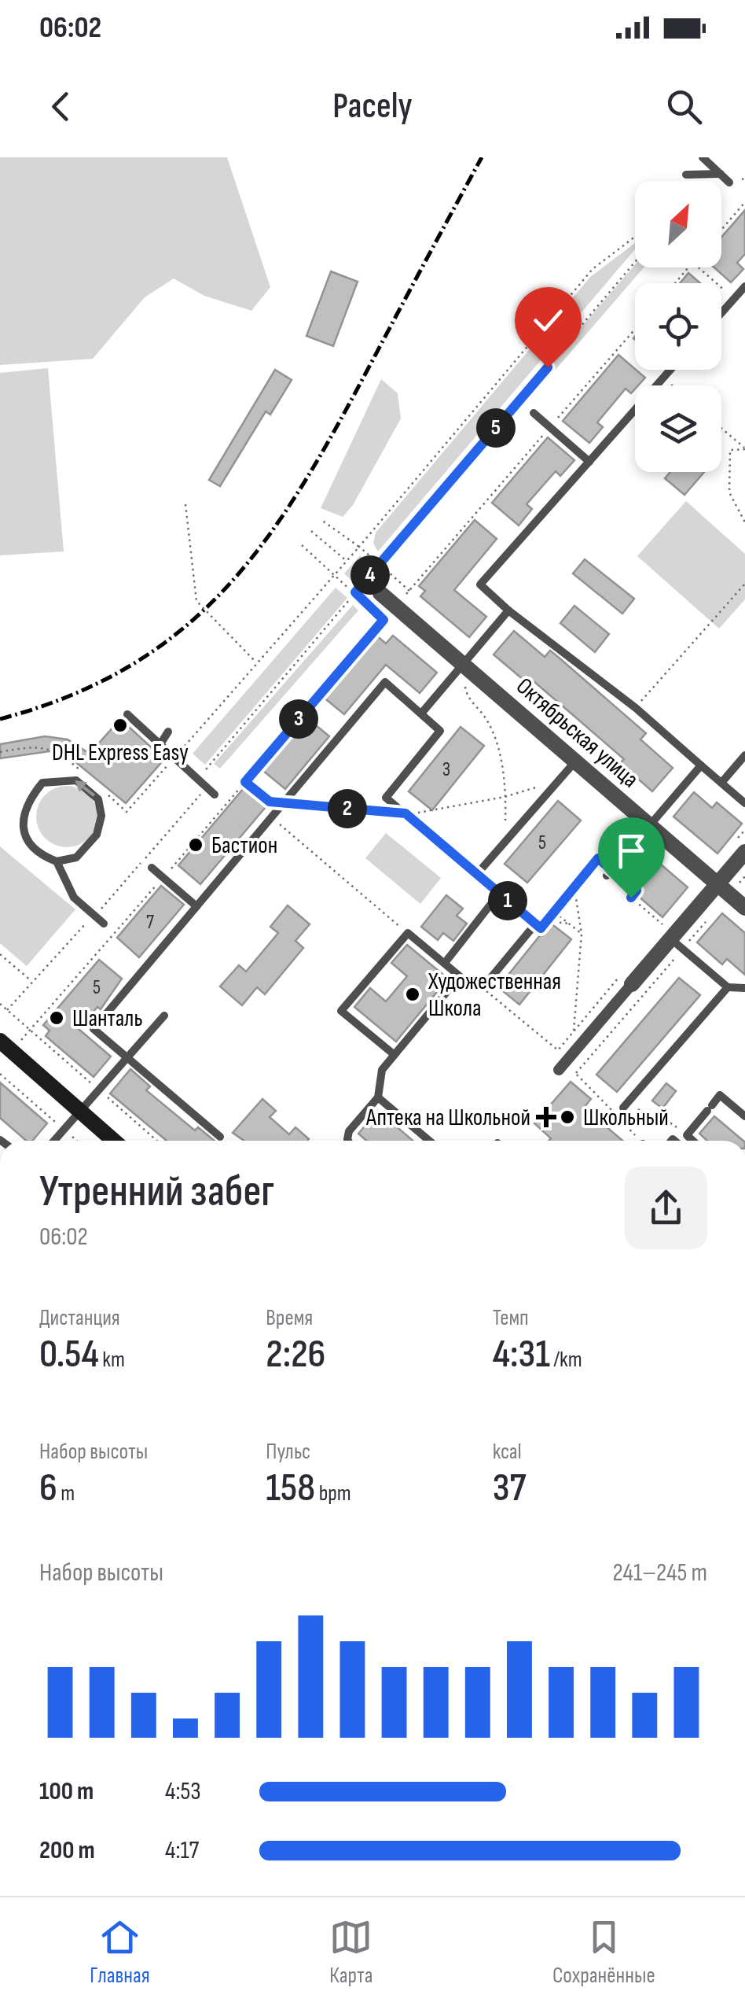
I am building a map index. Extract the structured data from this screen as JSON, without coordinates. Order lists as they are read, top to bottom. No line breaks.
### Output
{"streets":{"street":["Октябрьская улица"]},"places":{"other":["DHL Express Easy","Бастион","Художественная Школа","Шанталь","Школьный"],"health":["Аптека на Школьной"]},"house_numbers":["3","5","7","5"],"north":"top right","page":{"status":"06:02","header":"Pacely","pins":["5","4","3","2","1"],"heading":["Утренний забег","06:02"],"stats":[["Дистанция","0.54 km"],["Время","2:26"],["Темп","4:31 /km"],["Набор высоты","6 m"],["Пульс","158 bpm"],["kcal","37"]],"chart":["Набор высоты","241–245 m"],"list":[{"name":"100 m","note":"4:53"},{"name":"200 m","note":"4:17"}],"tabs":["Главная","Карта","Сохранённые"]}}
